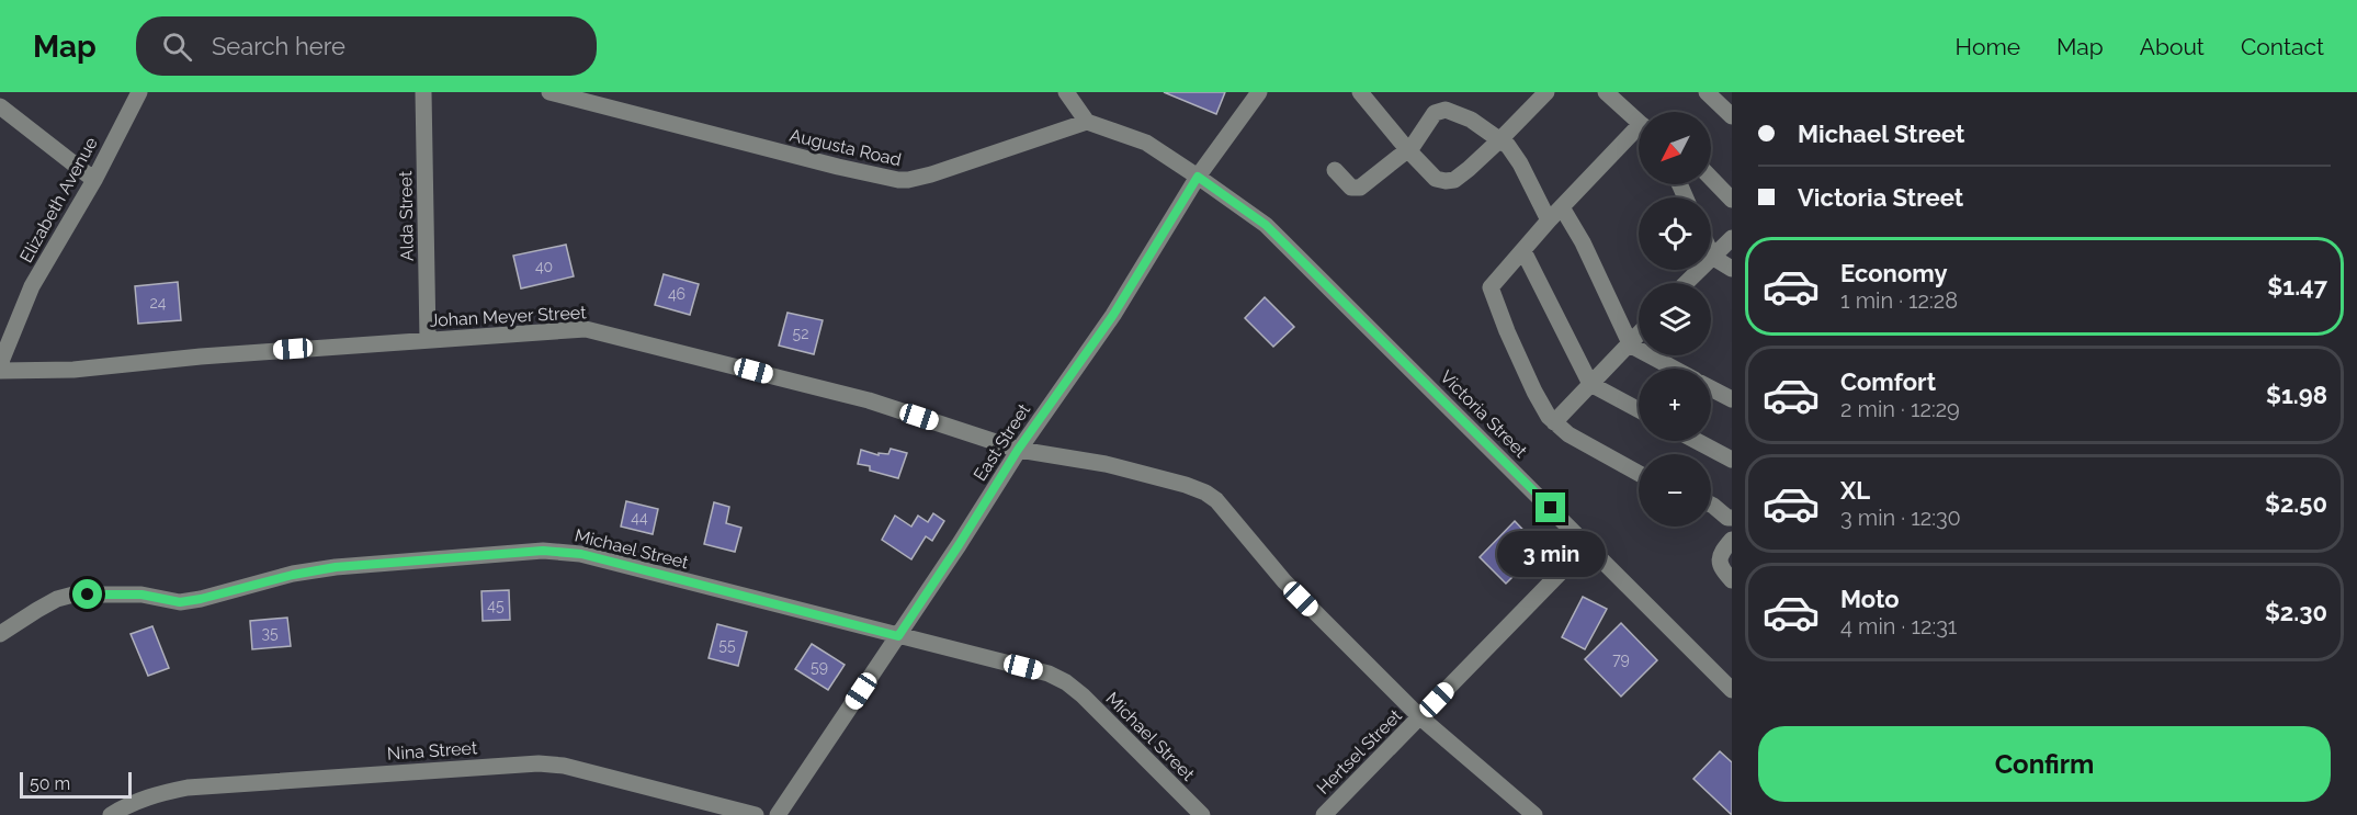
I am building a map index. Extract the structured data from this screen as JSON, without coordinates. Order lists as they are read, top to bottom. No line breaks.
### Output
{"streets":{"street":["Augusta Road","Elizabeth Avenue","Alda Street","Johan Meyer Street","Victoria Street","East Street","Michael Street","Nina Street","Hertsel Street"]},"crossings":[["Alda Street","Johan Meyer Street"],["Johan Meyer Street","East Street"],["Johan Meyer Street","Hertsel Street"],["Victoria Street","East Street"],["Victoria Street","Hertsel Street"],["East Street","Michael Street"]],"house_numbers":["40","46","24","52","44","45","35","55","79","59"],"scale_bar":"50 m","north":"bottom left","page":{"header":"Map","search":"Search here","nav":["Home","Map","About","Contact"],"banner":["Michael Street","Victoria Street"],"map_buttons":["+","−"],"list":[{"name":"Economy","note":"1 min · 12:28","value":"$1.47"},{"name":"Comfort","note":"2 min · 12:29","value":"$1.98"},{"name":"XL","note":"3 min · 12:30","value":"$2.50"},{"name":"Moto","note":"4 min · 12:31","value":"$2.30"}],"bubble":"3 min","buttons":"Confirm","scale":"50 m"}}
